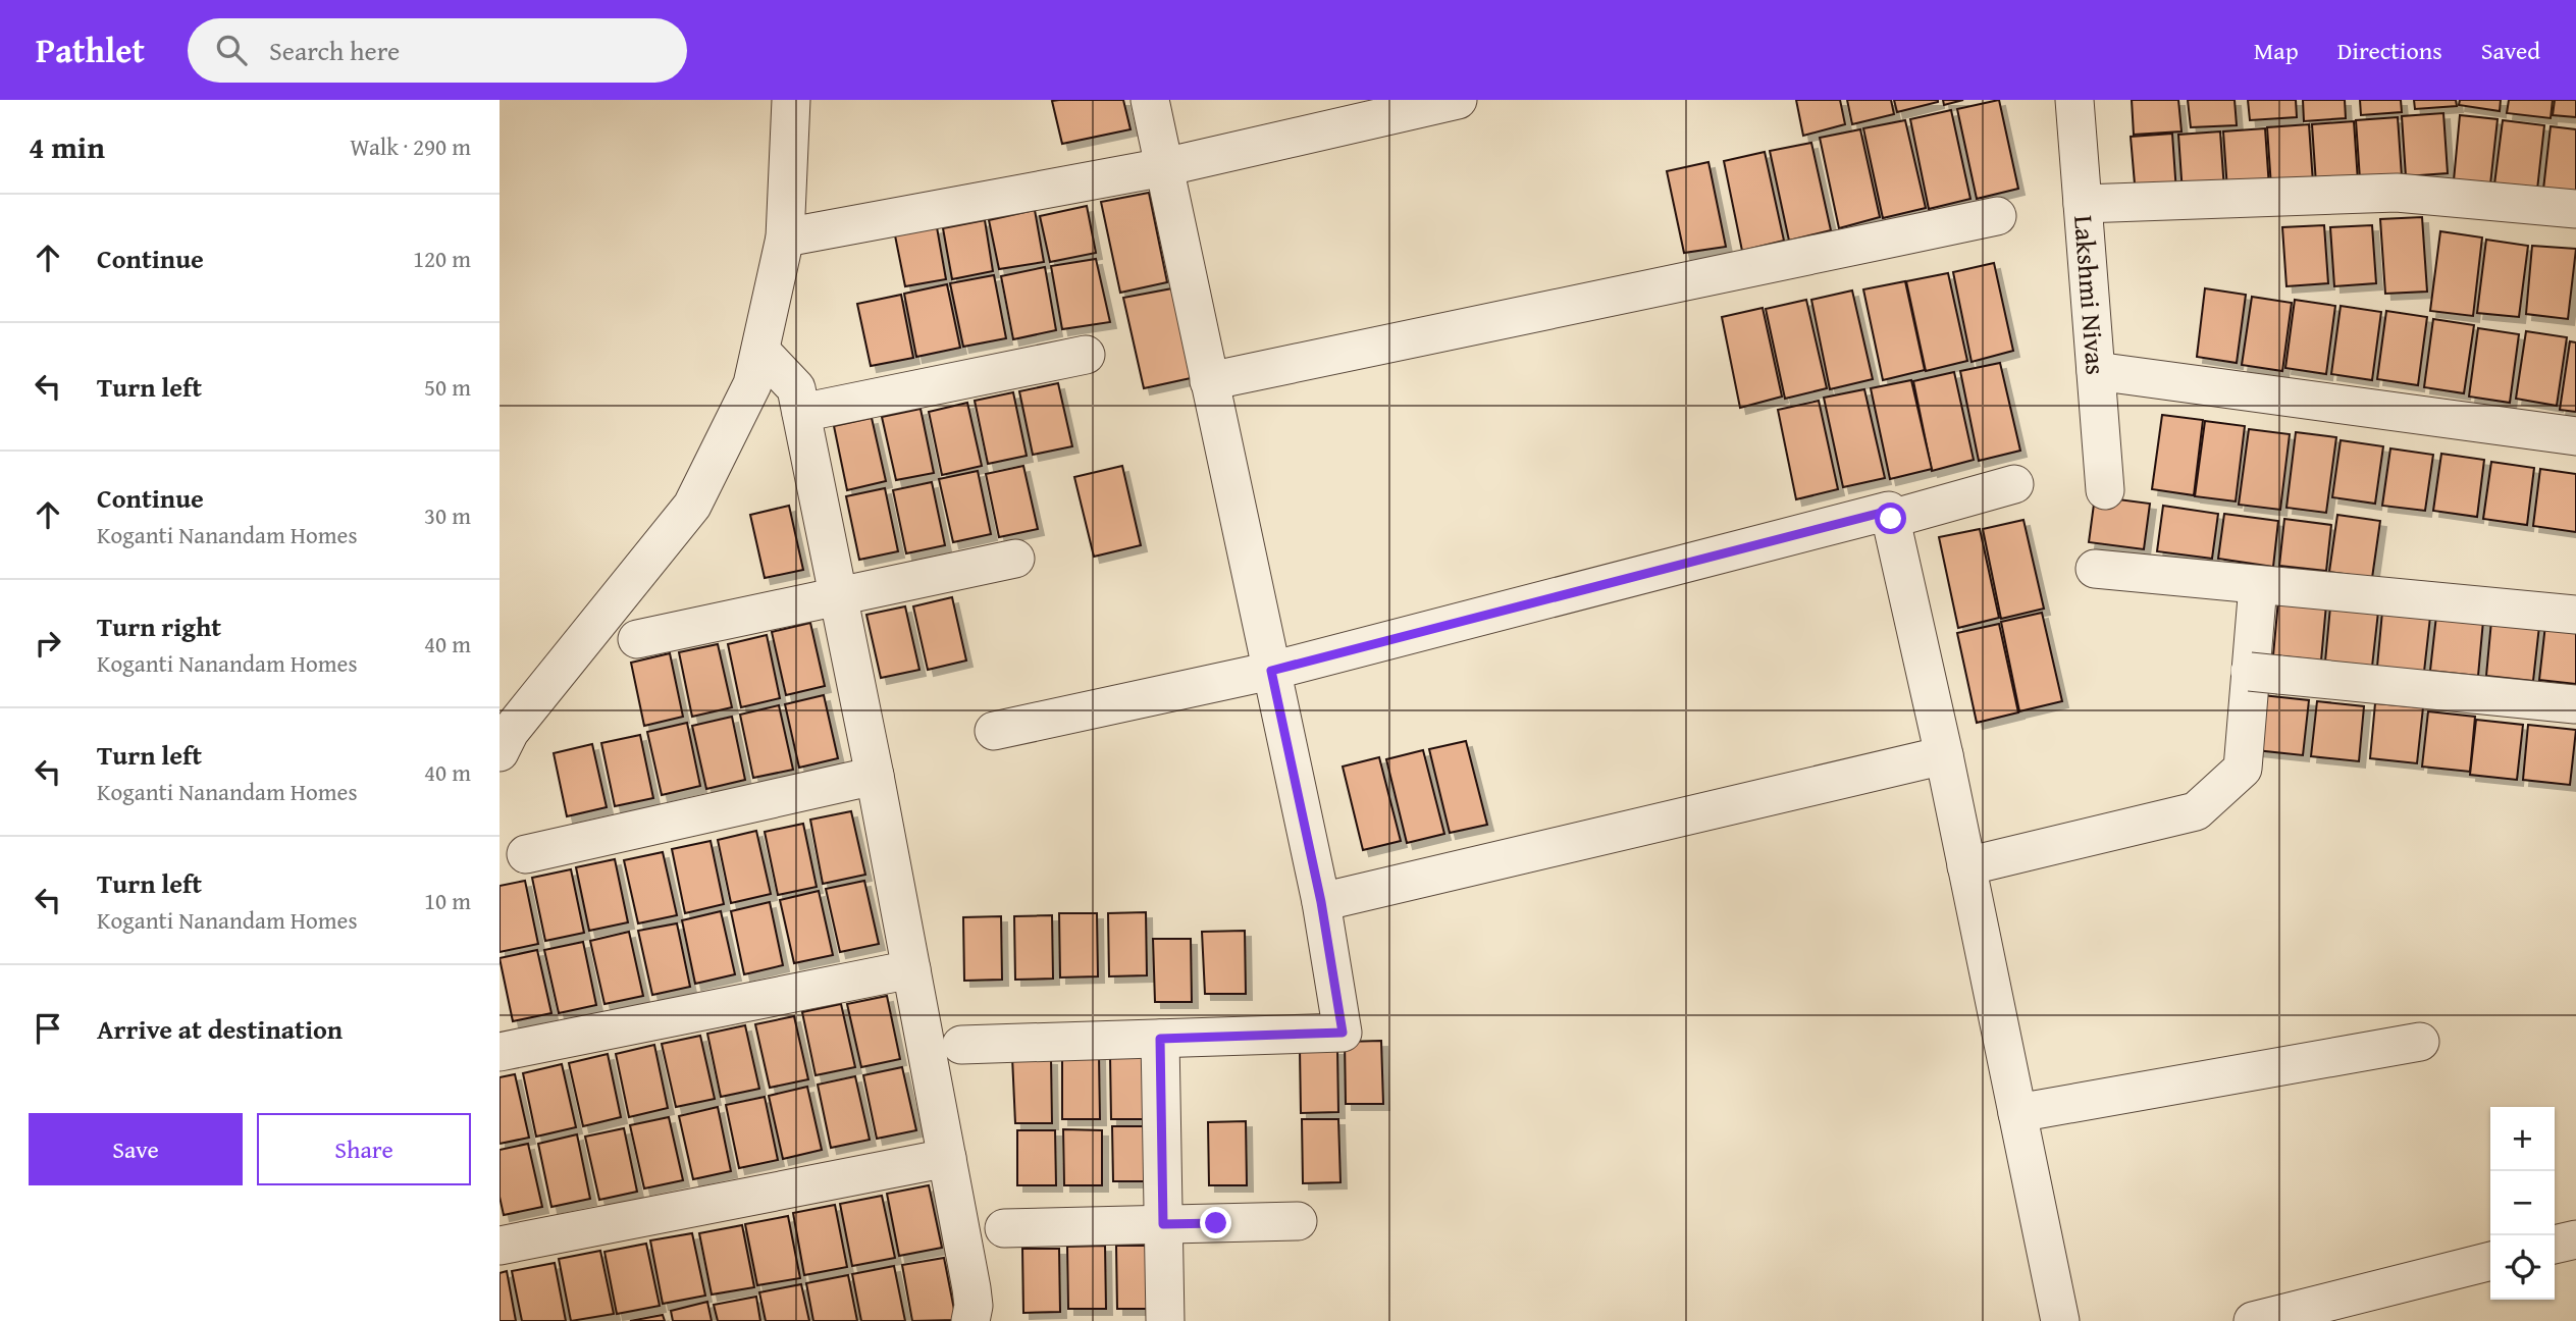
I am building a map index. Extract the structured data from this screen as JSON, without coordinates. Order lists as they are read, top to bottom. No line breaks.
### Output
{"streets":{"street":["Lakshmi Nivas"]},"page":{"header":"Pathlet","search":"Search here","nav":["Map","Directions","Saved"],"heading":["4 min","Walk · 290 m"],"list":[["Continue","120 m"],["Turn left","50 m"],["Continue","Koganti Nanandam Homes","30 m"],["Turn right","Koganti Nanandam Homes","40 m"],["Turn left","Koganti Nanandam Homes","40 m"],["Turn left","Koganti Nanandam Homes","10 m"],"Arrive at destination"],"buttons":["Save","Share"],"map_buttons":["+","−"]}}
